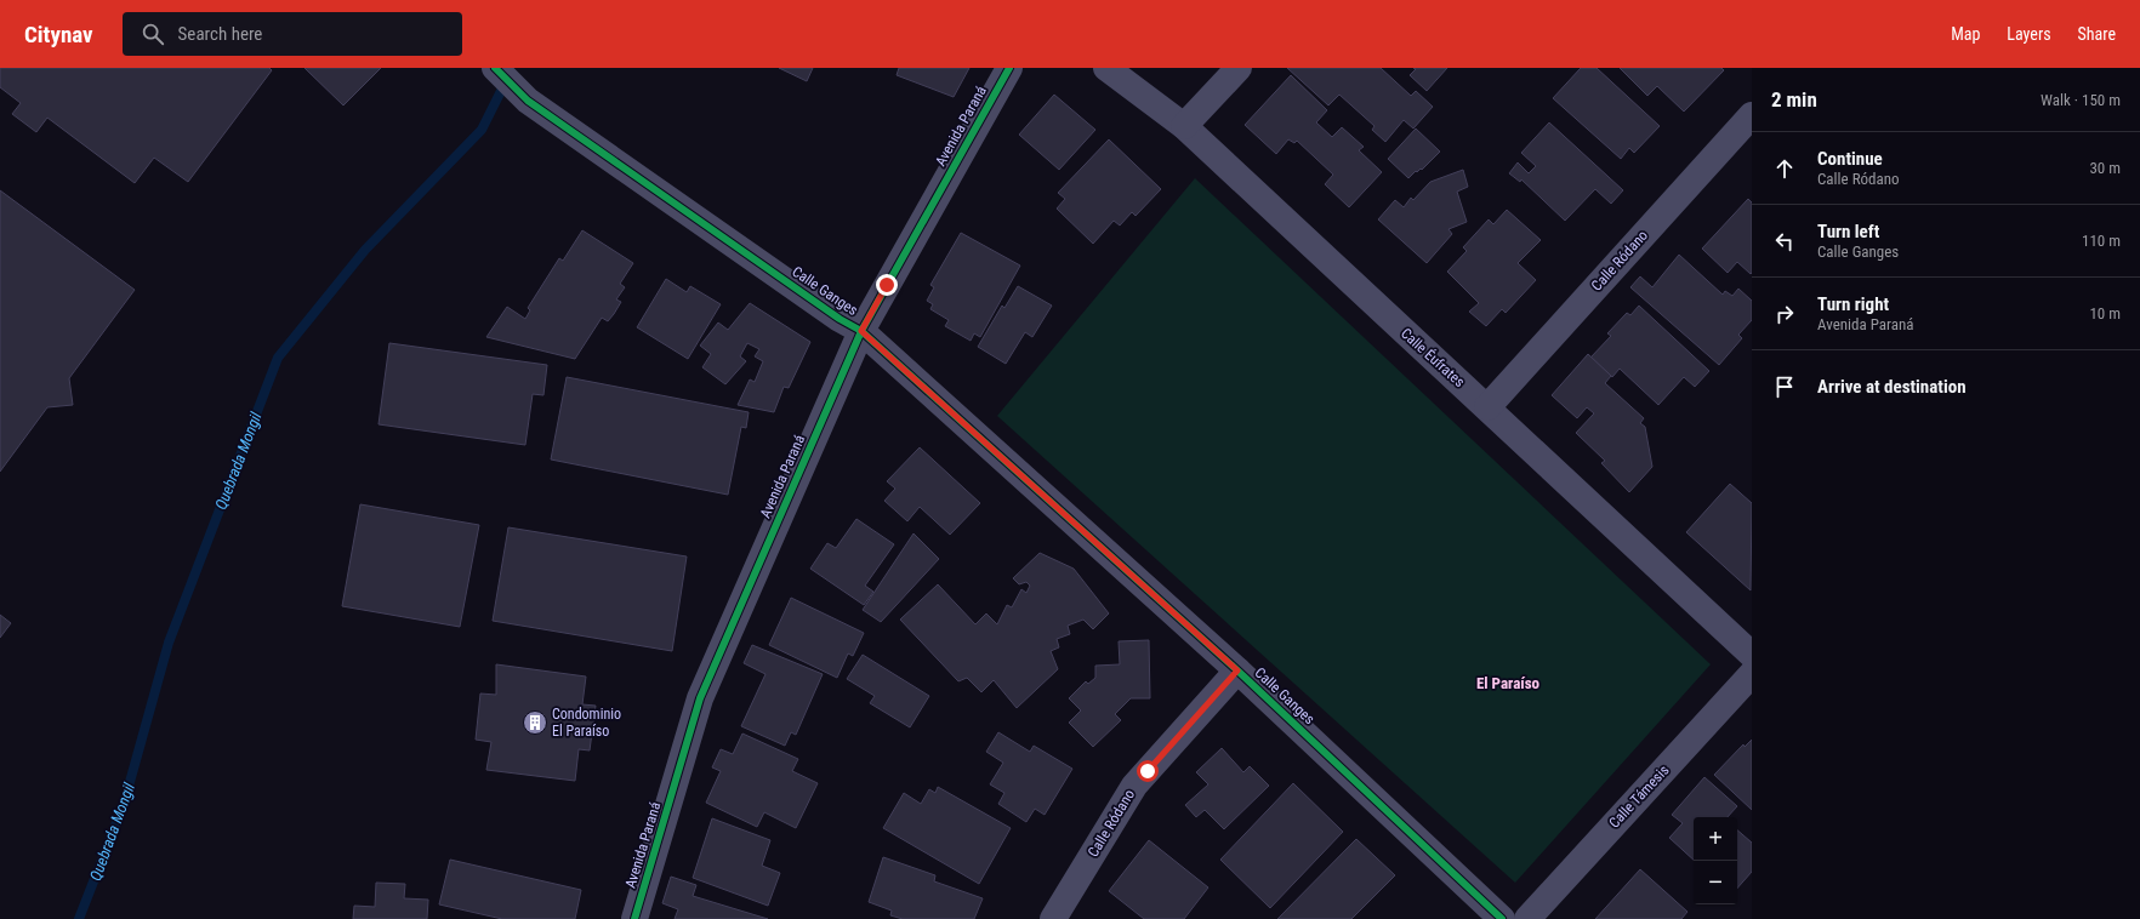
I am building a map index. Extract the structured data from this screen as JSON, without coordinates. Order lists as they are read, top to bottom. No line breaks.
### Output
{"streets":{"street":["Avenida Paraná","Calle Ródano","Calle Ganges","Calle Éufrates","Calle Támesis"]},"crossings":[["Avenida Paraná","Calle Ganges"],["Calle Ródano","Calle Ganges"],["Calle Ródano","Calle Éufrates"]],"districts":["El Paraíso"],"water":["Quebrada Mongil"],"places":{"building":["Condominio El Paraíso"]},"page":{"header":"Citynav","search":"Search here","nav":["Map","Layers","Share"],"heading":["2 min","Walk · 150 m"],"list":[["Continue","Calle Ródano","30 m"],["Turn left","Calle Ganges","110 m"],["Turn right","Avenida Paraná","10 m"],"Arrive at destination"],"map_buttons":["+","−"]}}
